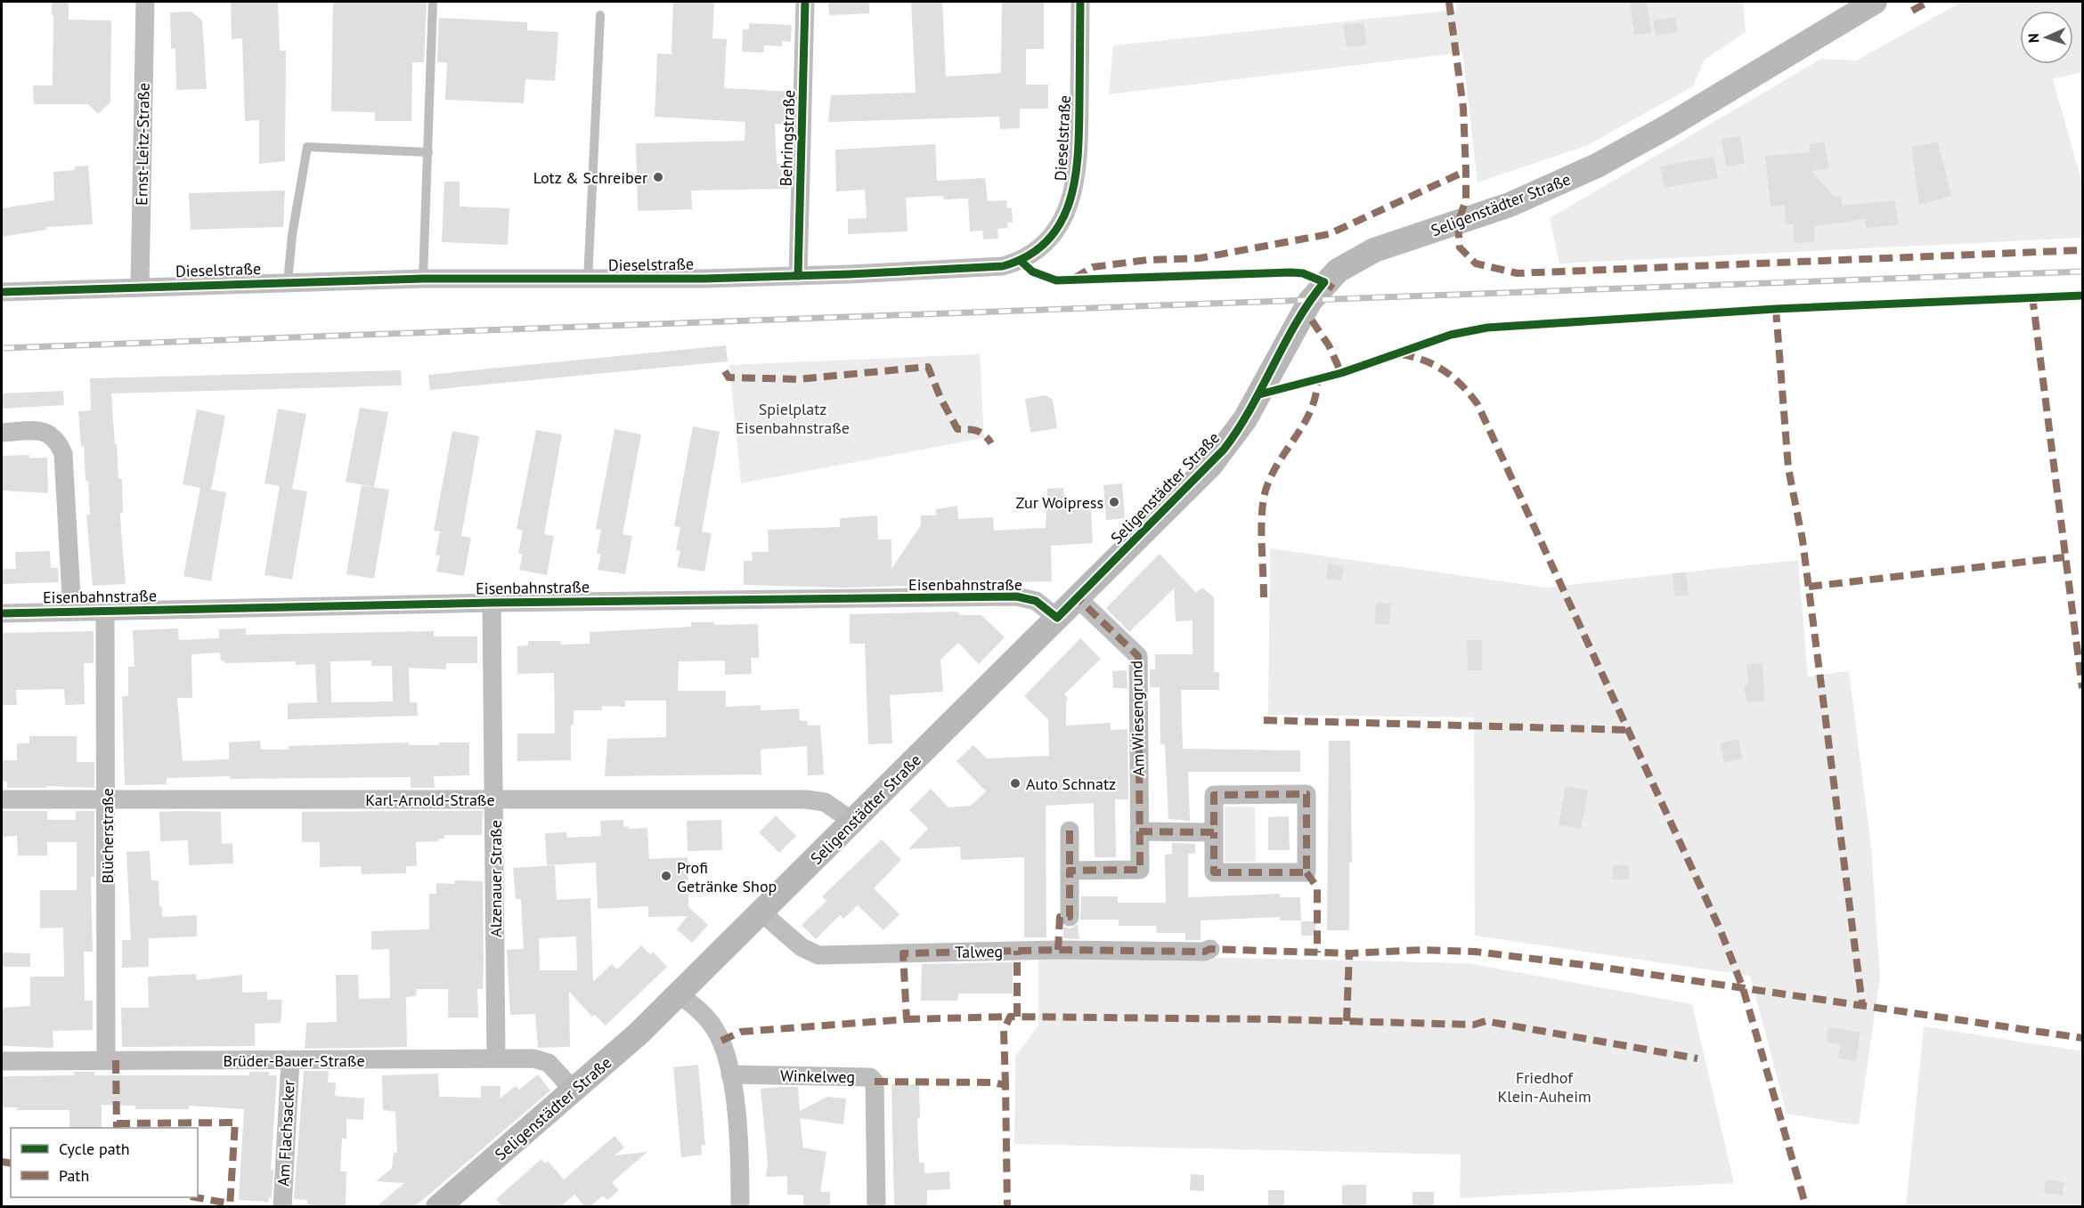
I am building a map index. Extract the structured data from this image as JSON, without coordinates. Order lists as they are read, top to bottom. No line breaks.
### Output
{"streets":{"main road":["Seligenstädter Straße"],"street":["Behringstraße","Dieselstraße","Ernst-Leitz-Straße","Eisenbahnstraße","Am Wiesengrund","Karl-Arnold-Straße","Blücherstraße","Alzenauer Straße","Talweg","Brüder-Bauer-Straße","Winkelweg","Am Flachsacker"]},"crossings":[["Behringstraße","Dieselstraße"],["Dieselstraße","Ernst-Leitz-Straße"],["Seligenstädter Straße","Eisenbahnstraße"],["Seligenstädter Straße","Am Wiesengrund"],["Seligenstädter Straße","Karl-Arnold-Straße"],["Seligenstädter Straße","Talweg"],["Seligenstädter Straße","Brüder-Bauer-Straße"],["Eisenbahnstraße","Blücherstraße"],["Eisenbahnstraße","Alzenauer Straße"],["Karl-Arnold-Straße","Blücherstraße"],["Karl-Arnold-Straße","Alzenauer Straße"],["Blücherstraße","Brüder-Bauer-Straße"],["Alzenauer Straße","Brüder-Bauer-Straße"],["Brüder-Bauer-Straße","Am Flachsacker"]],"parks":["Spielplatz Eisenbahnstraße","Friedhof Klein-Auheim"],"places":["Lotz & Schreiber","Zur Woipress","Auto Schnatz","Profi Getränke Shop"],"legend":["Cycle path","Path"],"north":"left"}
